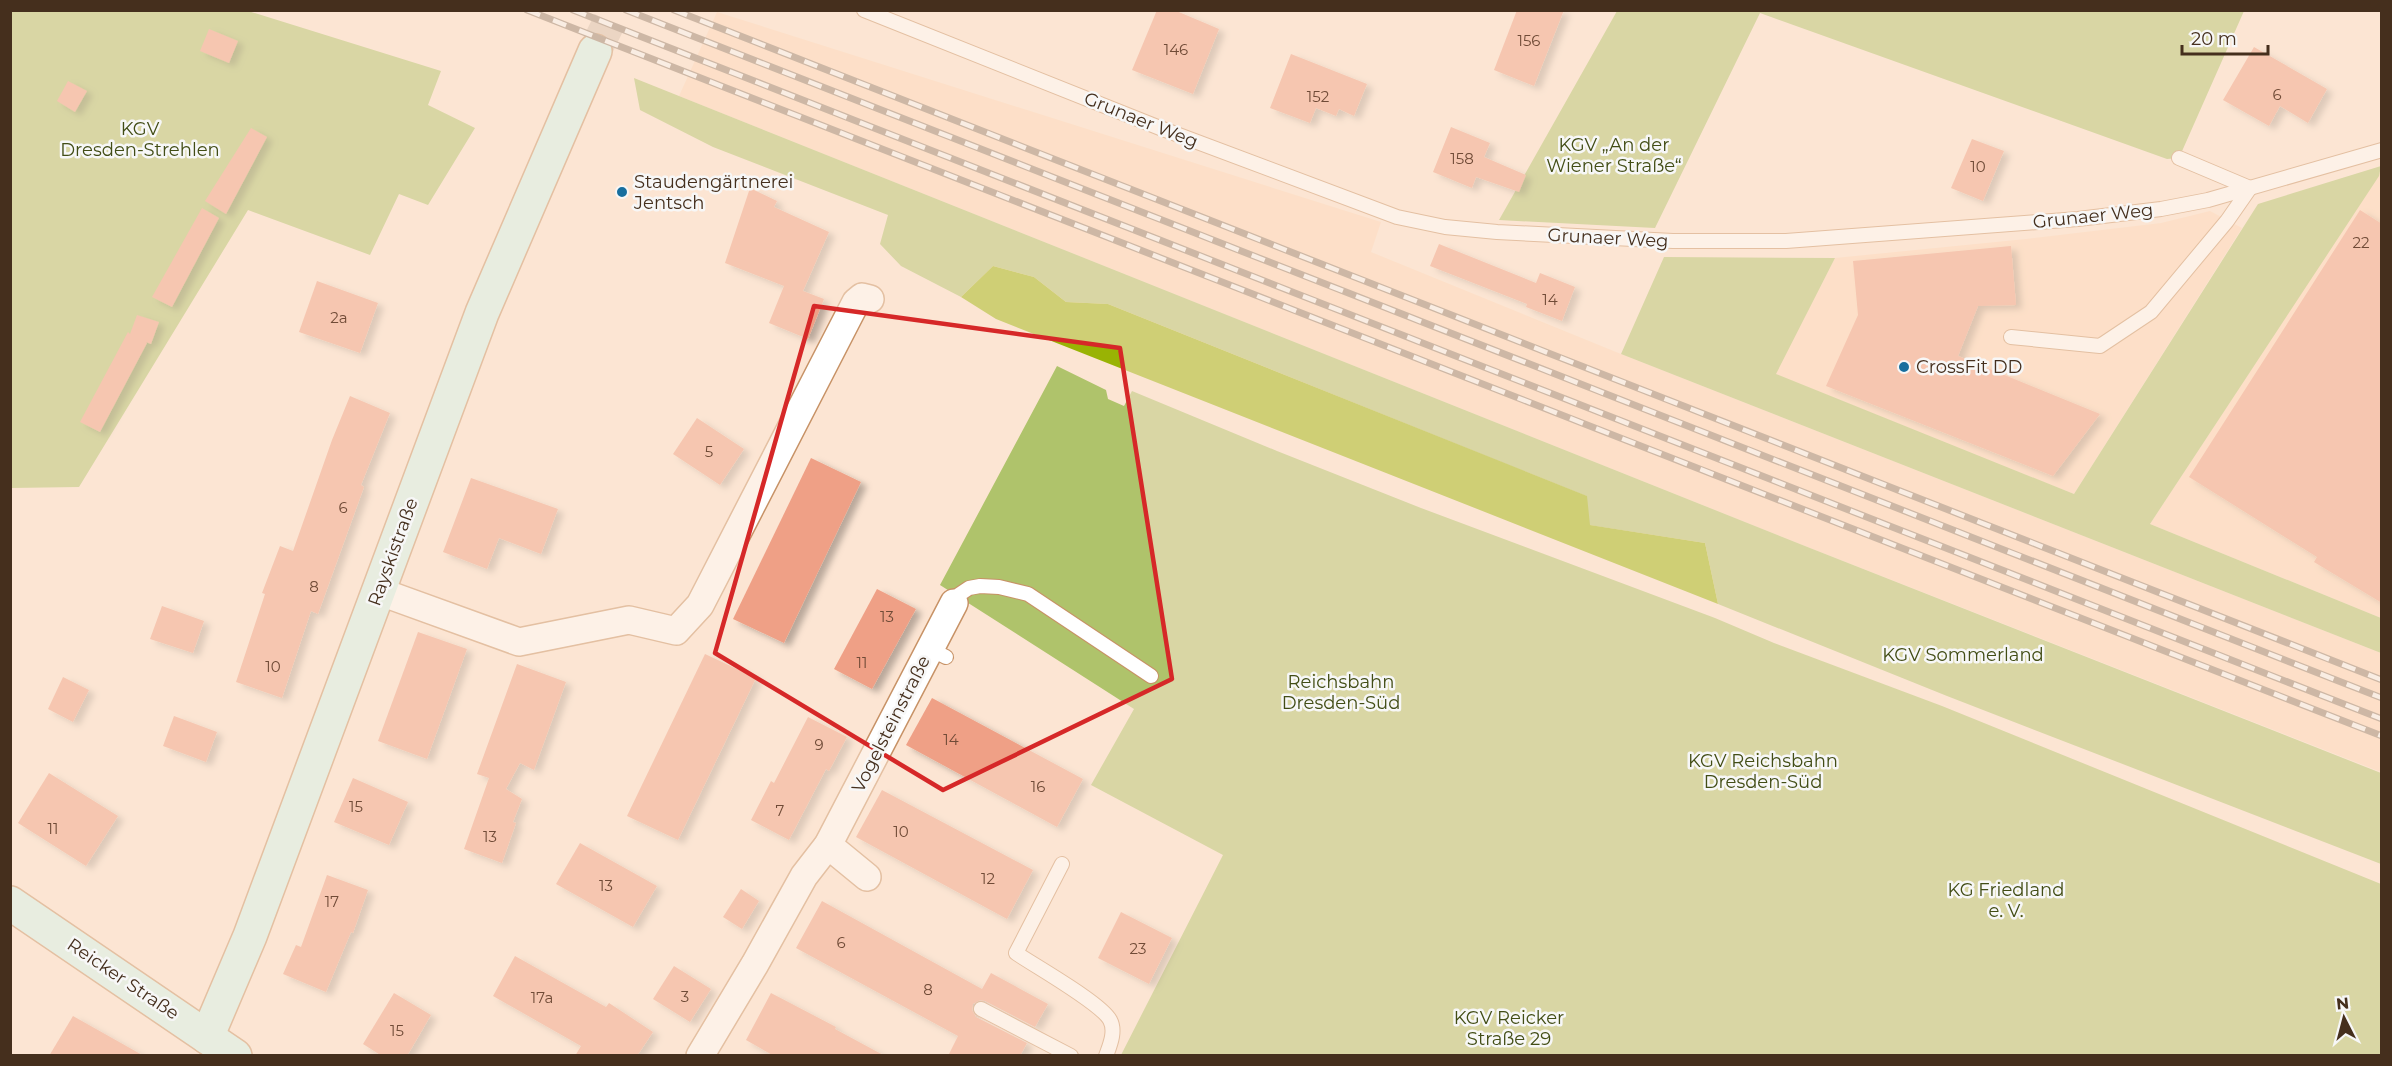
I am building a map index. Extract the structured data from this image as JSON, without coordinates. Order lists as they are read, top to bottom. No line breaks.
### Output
{"streets":{"street":["Rayskistraße","Vogelsteinstraße","Reicker Straße"],"lane":["Grunaer Weg"]},"crossings":[["Rayskistraße","Reicker Straße"]],"parks":["KGV Dresden-Strehlen","KGV „An der Wiener Straße“","KGV Sommerland","Reichsbahn Dresden-Süd","KGV Reichsbahn Dresden-Süd","KG Friedland e. V.","KGV Reicker Straße 29"],"places":["Staudengärtnerei Jentsch","CrossFit DD"],"house_numbers":["156","146","6","152","158","10","22","14","2a","5","6","8","13","11","10","14","9","16","15","7","11","10","13","12","13","17","6","23","8","3","17a","15"],"scale_bar":"20 m","north":"top"}
